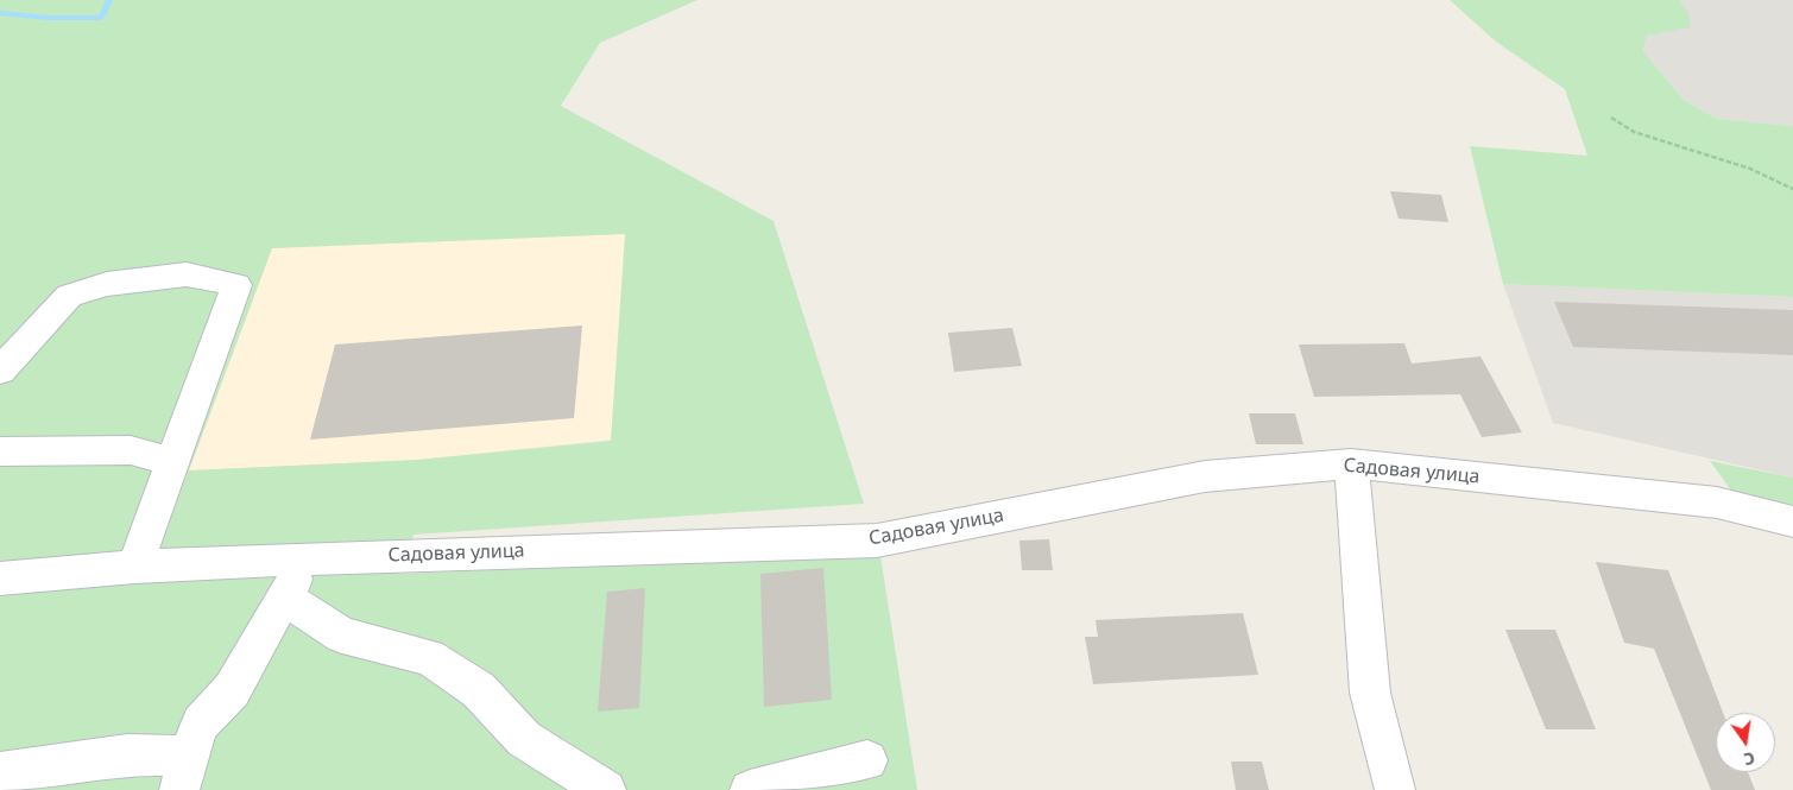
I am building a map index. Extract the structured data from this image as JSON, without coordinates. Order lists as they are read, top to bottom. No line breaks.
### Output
{"streets":{"street":["Садовая улица"]},"north":"bottom"}
